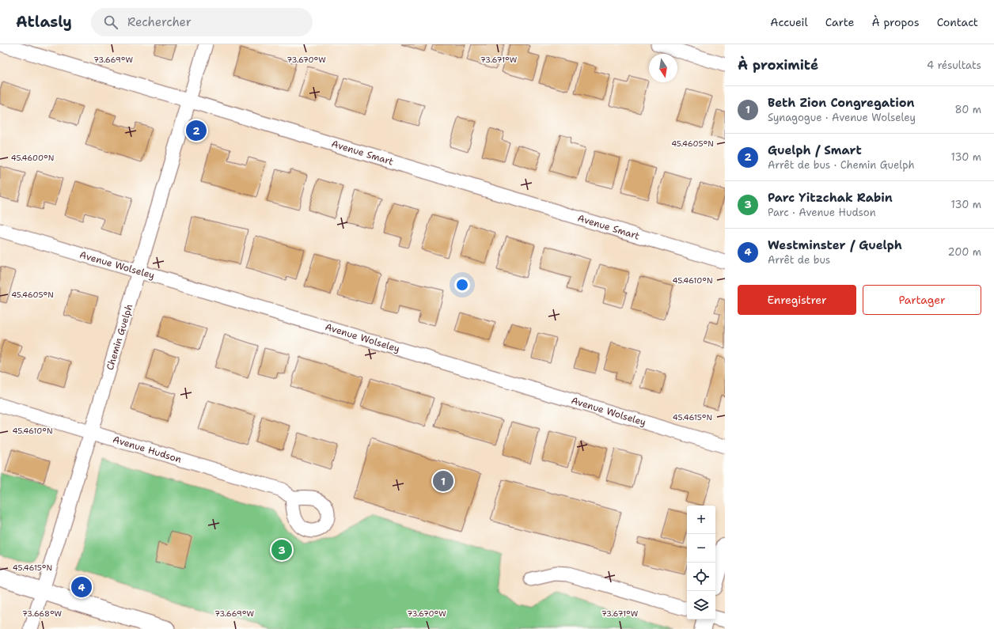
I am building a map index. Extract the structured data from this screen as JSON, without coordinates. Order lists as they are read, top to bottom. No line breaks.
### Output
{"streets":{"street":["Avenue Smart","Avenue Wolseley","Chemin Guelph","Avenue Hudson"]},"crossings":[["Avenue Smart","Chemin Guelph"],["Avenue Wolseley","Chemin Guelph"],["Chemin Guelph","Avenue Hudson"]],"north":"bottom","page":{"header":"Atlasly","search":"Rechercher","nav":["Accueil","Carte","À propos","Contact"],"heading":["À proximité","4 résultats"],"list":[{"mark":"1","name":"Beth Zion Congregation","note":"Synagogue · Avenue Wolseley","value":"80 m"},{"mark":"2","name":"Guelph / Smart","note":"Arrêt de bus · Chemin Guelph","value":"130 m"},{"mark":"3","name":"Parc Yitzchak Rabin","note":"Parc · Avenue Hudson","value":"130 m"},{"mark":"4","name":"Westminster / Guelph","note":"Arrêt de bus","value":"200 m"}],"pins":["2","1","3","4"],"buttons":["Enregistrer","Partager"],"map_buttons":["+","−"]},"coordinates":["73.669°W","73.670°W","73.671°W","45.4605°N","45.4600°N","45.4610°N","45.4615°N","73.668°W"]}
